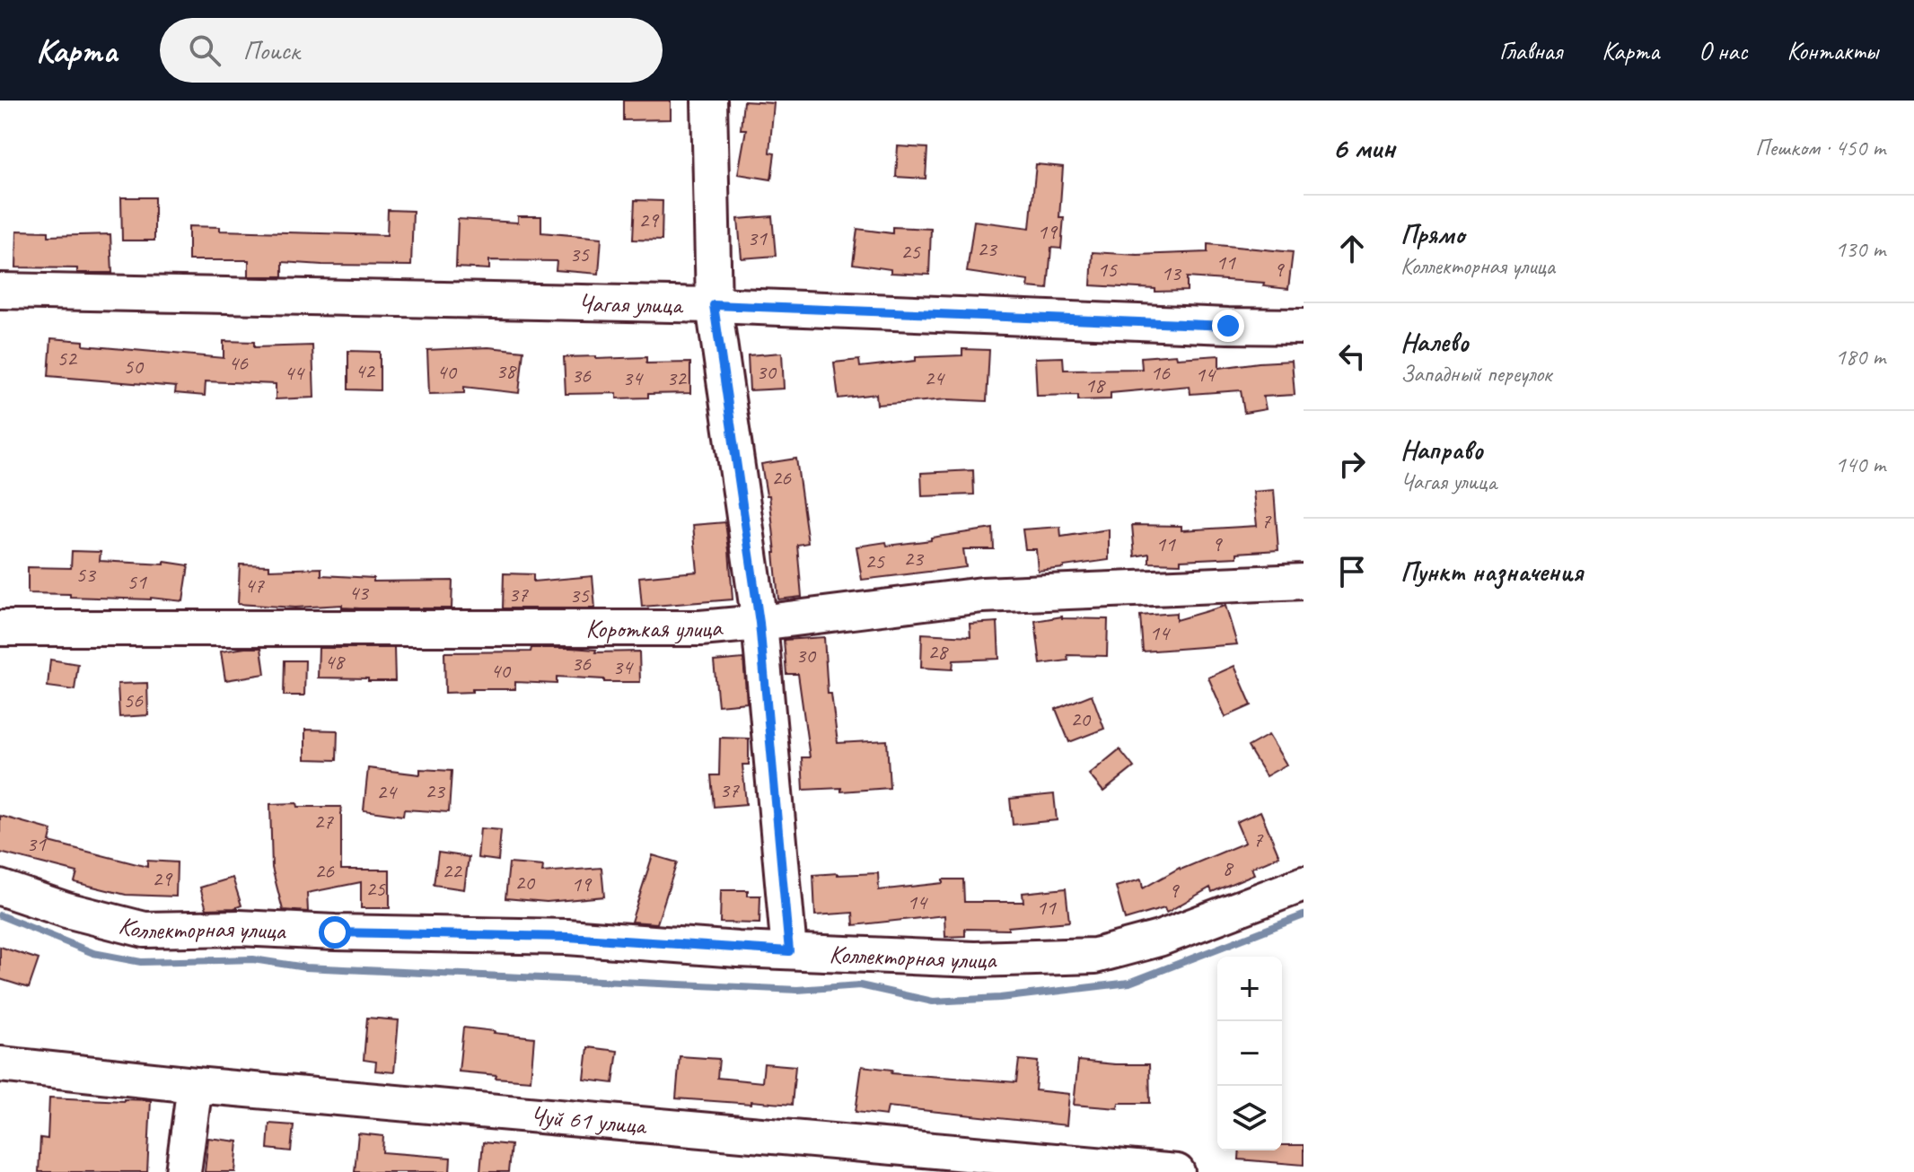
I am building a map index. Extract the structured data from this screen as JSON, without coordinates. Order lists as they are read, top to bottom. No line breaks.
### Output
{"streets":{"street":["Чагая улица","Короткая улица","Коллекторная улица","Чуй 61 улица"]},"house_numbers":["29","19","31","23","25","35","11","15","9","13","52","46","50","42","38","40","30","44","16","14","36","34","32","24","18","26","7","11","9","23","25","53","51","47","43","37","35","14","28","30","48","36","34","40","56","20","37","23","24","27","7","31","8","26","22","29","20","19","25","9","14","11"],"page":{"header":"Карта","search":"Поиск","nav":["Главная","Карта","О нас","Контакты"],"heading":["6 мин","Пешком · 450 m"],"list":[["Прямо","Коллекторная улица","130 m"],["Налево","Западный переулок","180 m"],["Направо","Чагая улица","140 m"],"Пункт назначения"],"map_buttons":["+","−"]}}
